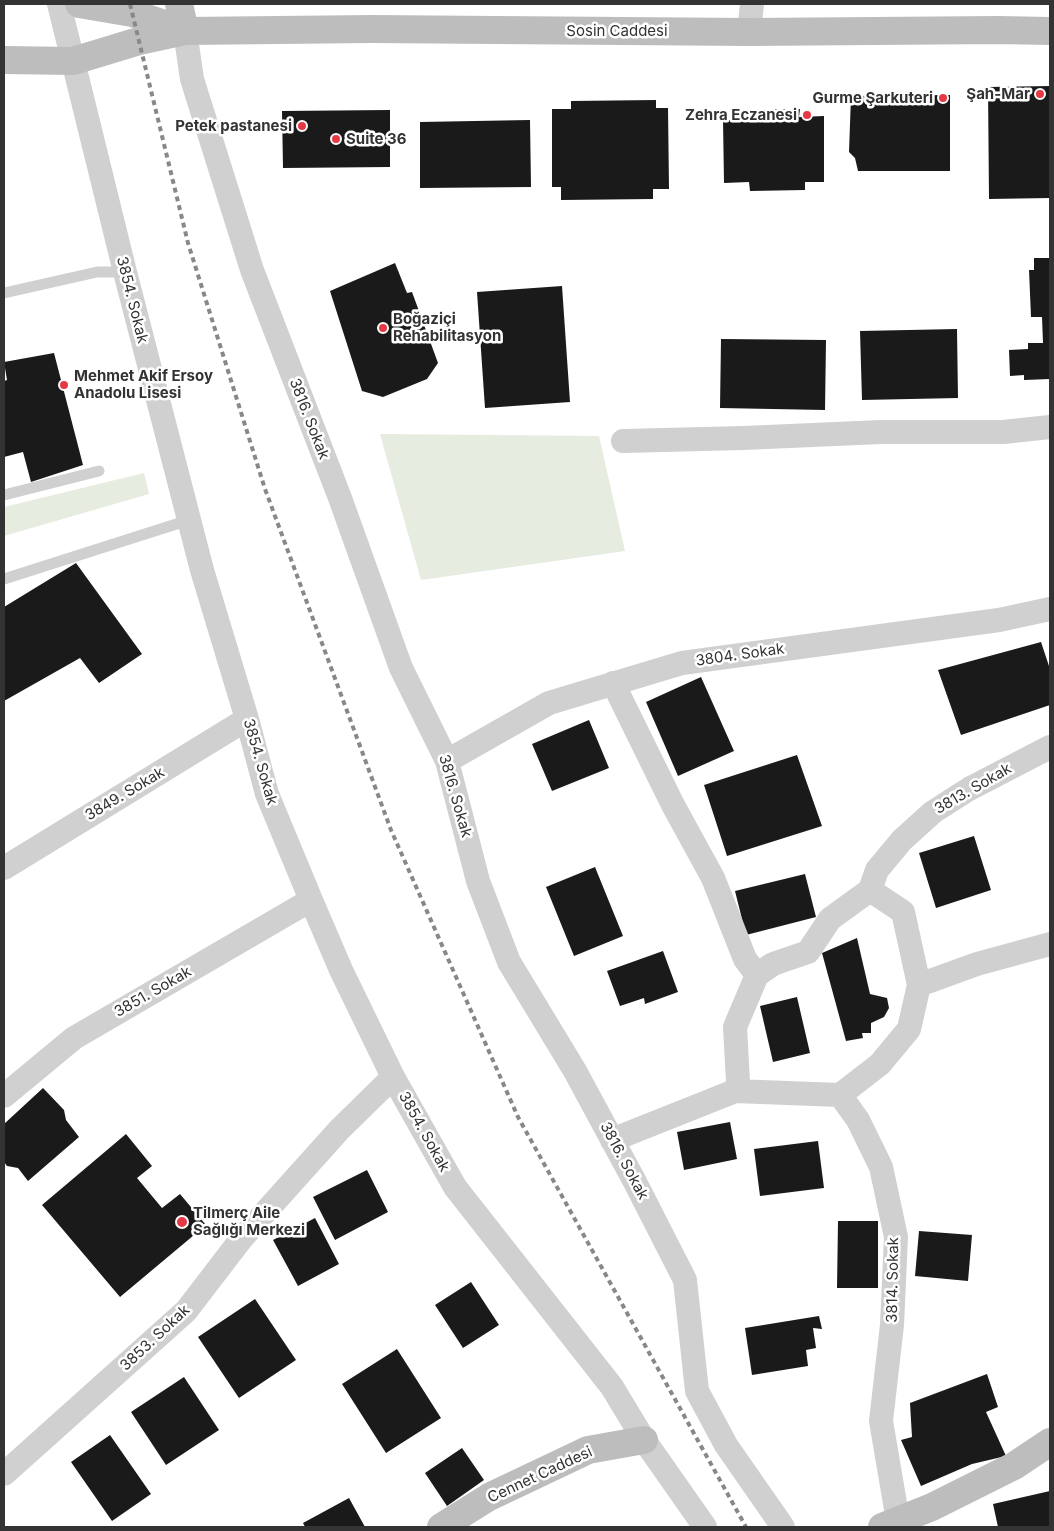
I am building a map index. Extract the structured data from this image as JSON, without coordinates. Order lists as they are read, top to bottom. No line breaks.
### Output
{"streets":{"street":["Sosin Caddesi","3854. Sokak","3816. Sokak","3804. Sokak","3813. Sokak","3849. Sokak","3851. Sokak","3814. Sokak","3853. Sokak","Cennet Caddesi"]},"crossings":[["Sosin Caddesi","3816. Sokak"],["3854. Sokak","3849. Sokak"],["3854. Sokak","3851. Sokak"],["3854. Sokak","3853. Sokak"],["3854. Sokak","Cennet Caddesi"],["3816. Sokak","3804. Sokak"]],"places":["Şah-Mar","Gurme Şarkuteri","Zehra Eczanesi","Petek pastanesi","Suite 36","Boğaziçi Rehabilitasyon","Mehmet Akif Ersoy Anadolu Lisesi","Tilmerç Aile Sağlığı Merkezi"]}
